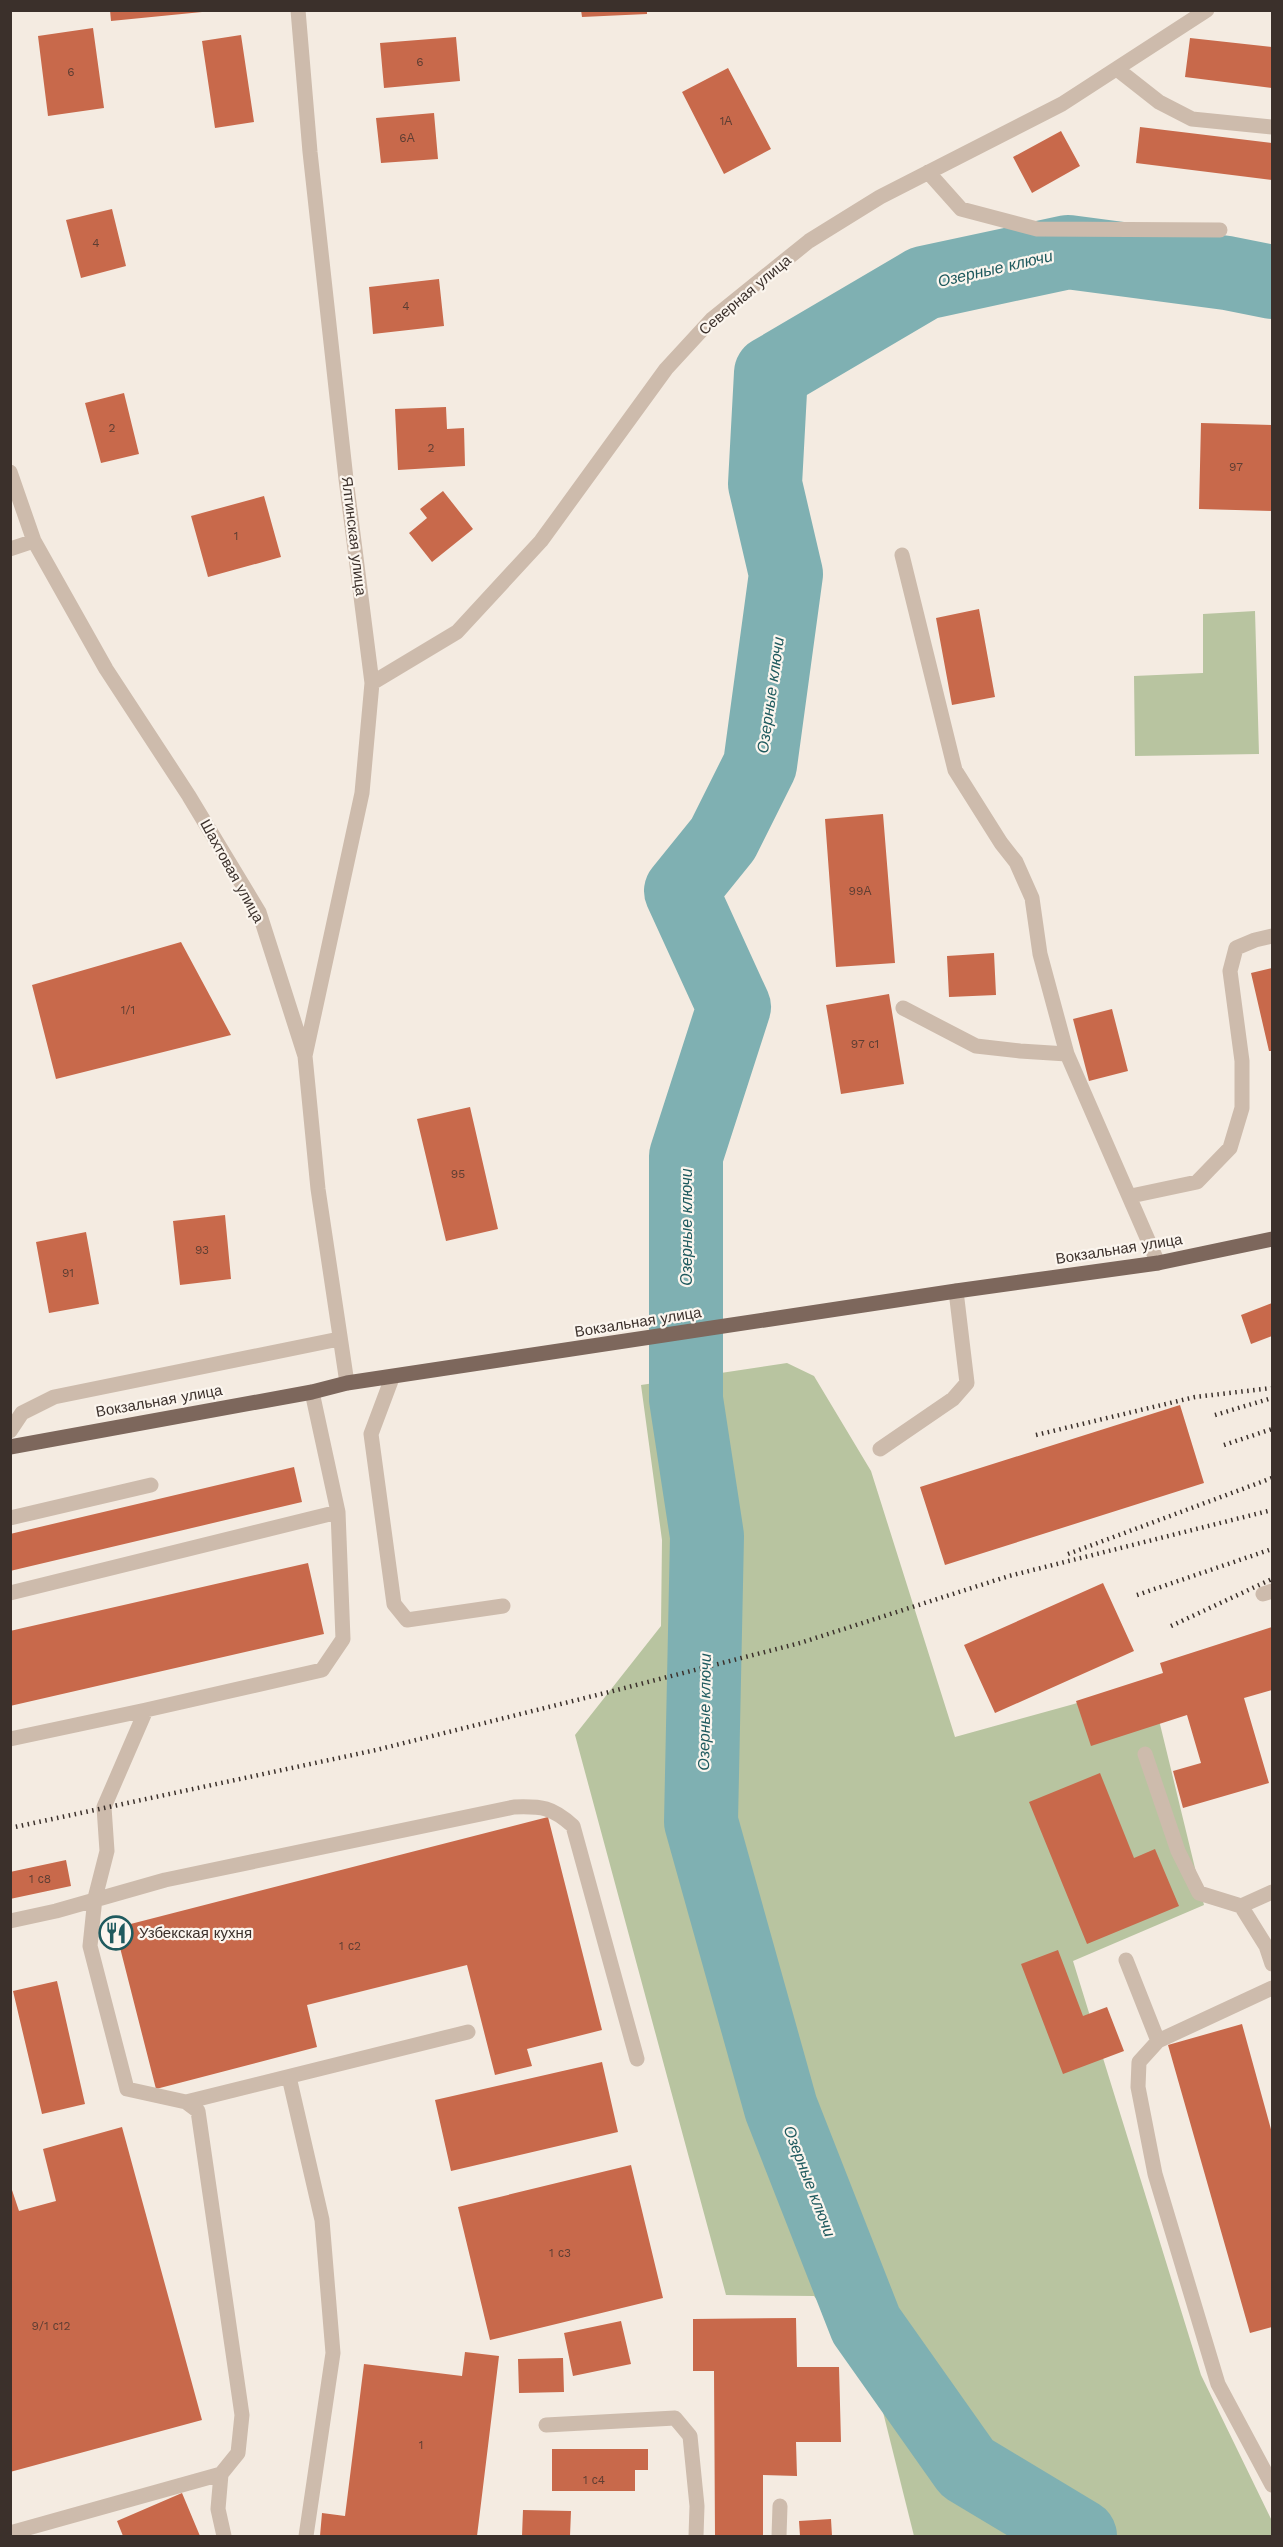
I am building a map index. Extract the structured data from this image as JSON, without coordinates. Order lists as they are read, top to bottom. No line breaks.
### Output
{"streets":{"main road":["Вокзальная улица"],"street":["Северная улица","Ялтинская улица","Шахтовая улица"]},"crossings":[["Северная улица","Ялтинская улица"],["Ялтинская улица","Шахтовая улица"],["Шахтовая улица","Вокзальная улица"]],"water":["Озерные ключи"],"places":{"restaurant":["Узбекская кухня"]},"house_numbers":["6","6","1А","6А","4","4","2","2","97","1","99А","1/1","97 с1","95","93","91","1 с8","1 с2","1 с3","9/1 с12","1","1 с4"]}
